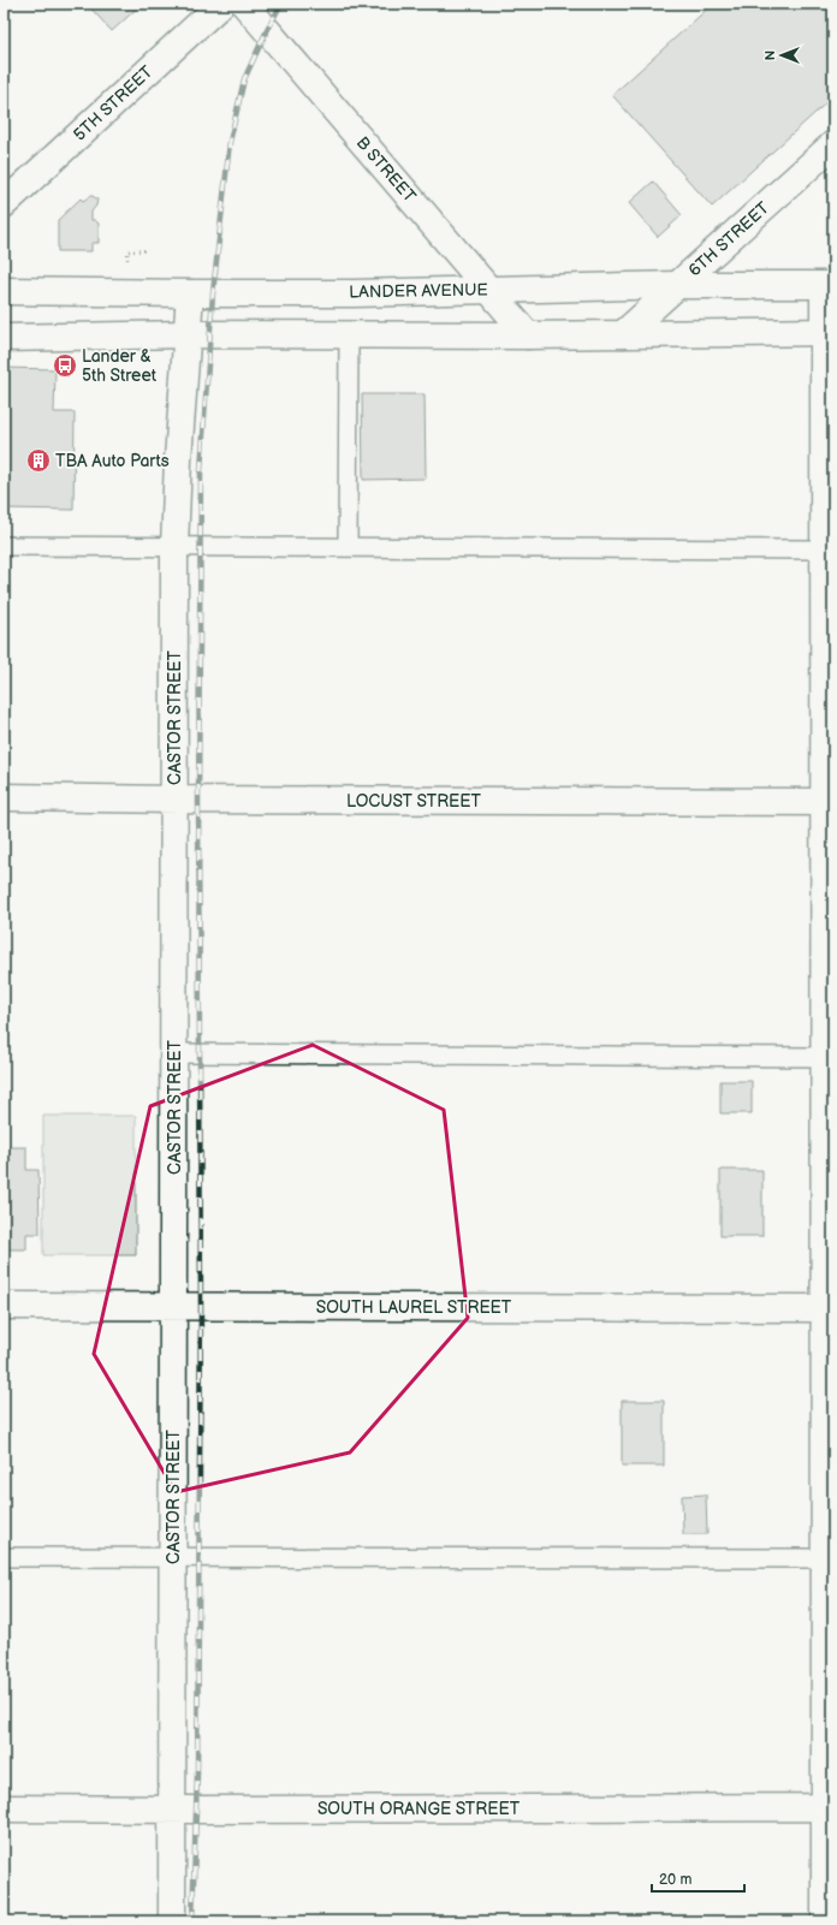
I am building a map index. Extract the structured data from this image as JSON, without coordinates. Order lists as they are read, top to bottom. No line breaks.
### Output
{"streets":{"street":["5TH STREET","B STREET","6TH STREET","LANDER AVENUE","CASTOR STREET","LOCUST STREET","SOUTH LAUREL STREET","SOUTH ORANGE STREET"]},"crossings":[["B STREET","LANDER AVENUE"],["6TH STREET","LANDER AVENUE"],["LANDER AVENUE","CASTOR STREET"],["CASTOR STREET","LOCUST STREET"],["CASTOR STREET","SOUTH LAUREL STREET"],["CASTOR STREET","SOUTH ORANGE STREET"]],"places":{"bus stop":["Lander & 5th Street"],"building":["TBA Auto Parts"]},"scale_bar":"20 m","north":"left"}
